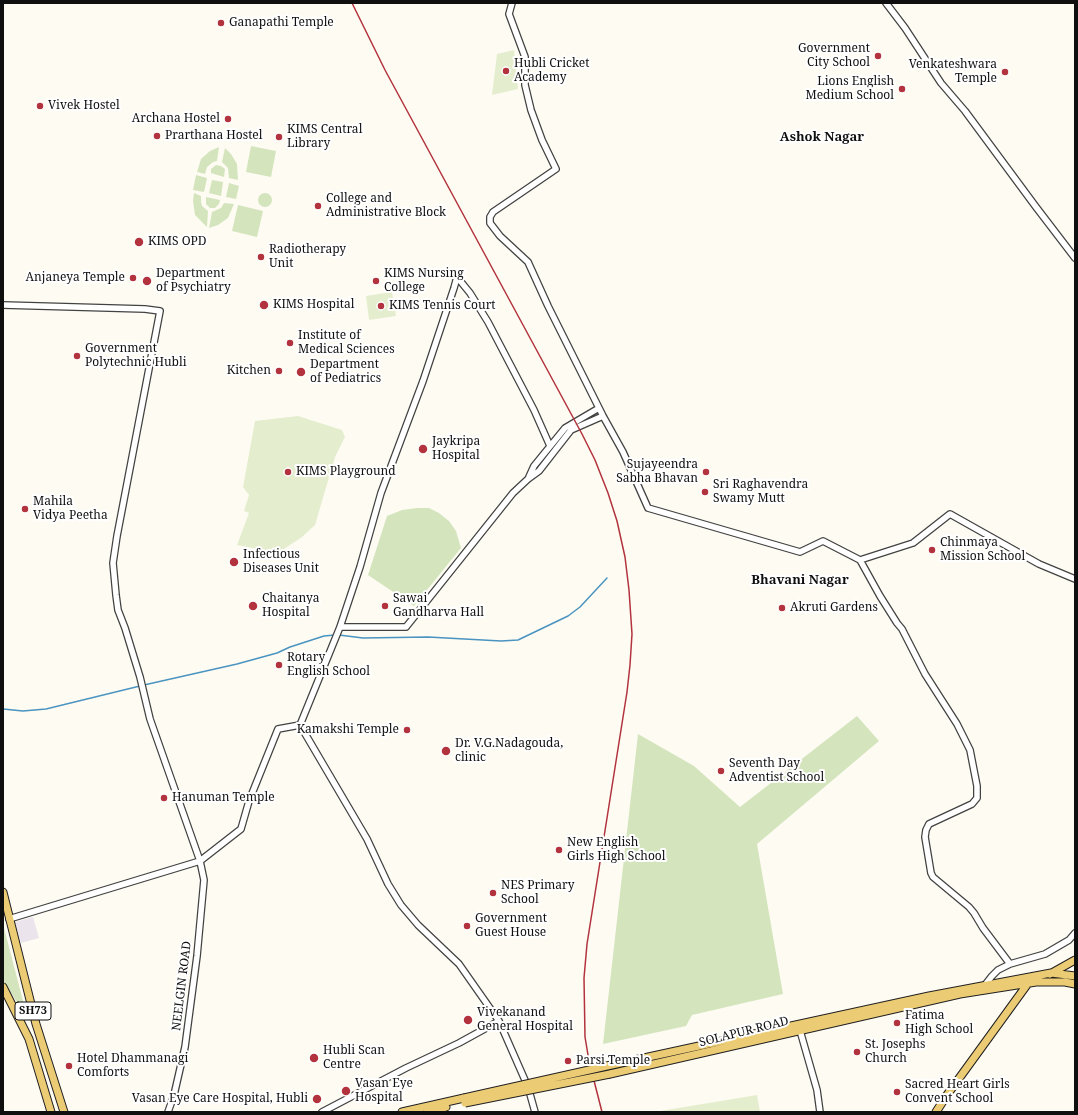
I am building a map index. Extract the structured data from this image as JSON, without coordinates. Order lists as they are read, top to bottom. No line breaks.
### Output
{"streets":{"main road":["SH73","SOLAPUR ROAD"],"street":["NEELGIN ROAD"]},"districts":["Ashok Nagar","Bhavani Nagar"],"places":["Ganapathi Temple","Government City School","Hubli Cricket Academy","Venkateshwara Temple","Lions English Medium School","Vivek Hostel","Archana Hostel","Prarthana Hostel","KIMS Central Library","College and Administrative Block","KIMS OPD","Radiotherapy Unit","Anjaneya Temple","Department of Psychiatry","KIMS Nursing College","KIMS Hospital","KIMS Tennis Court","Institute of Medical Sciences","Government Polytechnic Hubli","Kitchen","Department of Pediatrics","Jaykripa Hospital","KIMS Playground","Sujayeendra Sabha Bhavan","Sri Raghavendra Swamy Mutt","Mahila Vidya Peetha","Chinmaya Mission School","Infectious Diseases Unit","Chaitanya Hospital","Sawai Gandharva Hall","Akruti Gardens","Rotary English School","Kamakshi Temple","Dr. V.G.Nadagouda, clinic","Seventh Day Adventist School","Hanuman Temple","New English Girls High School","NES Primary School","Government Guest House","Vivekanand General Hospital","Fatima High School","St. Josephs Church","Hubli Scan Centre","Parsi Temple","Hotel Dhammanagi Comforts","Vasan Eye Hospital","Sacred Heart Girls Convent School","Vasan Eye Care Hospital, Hubli"]}
